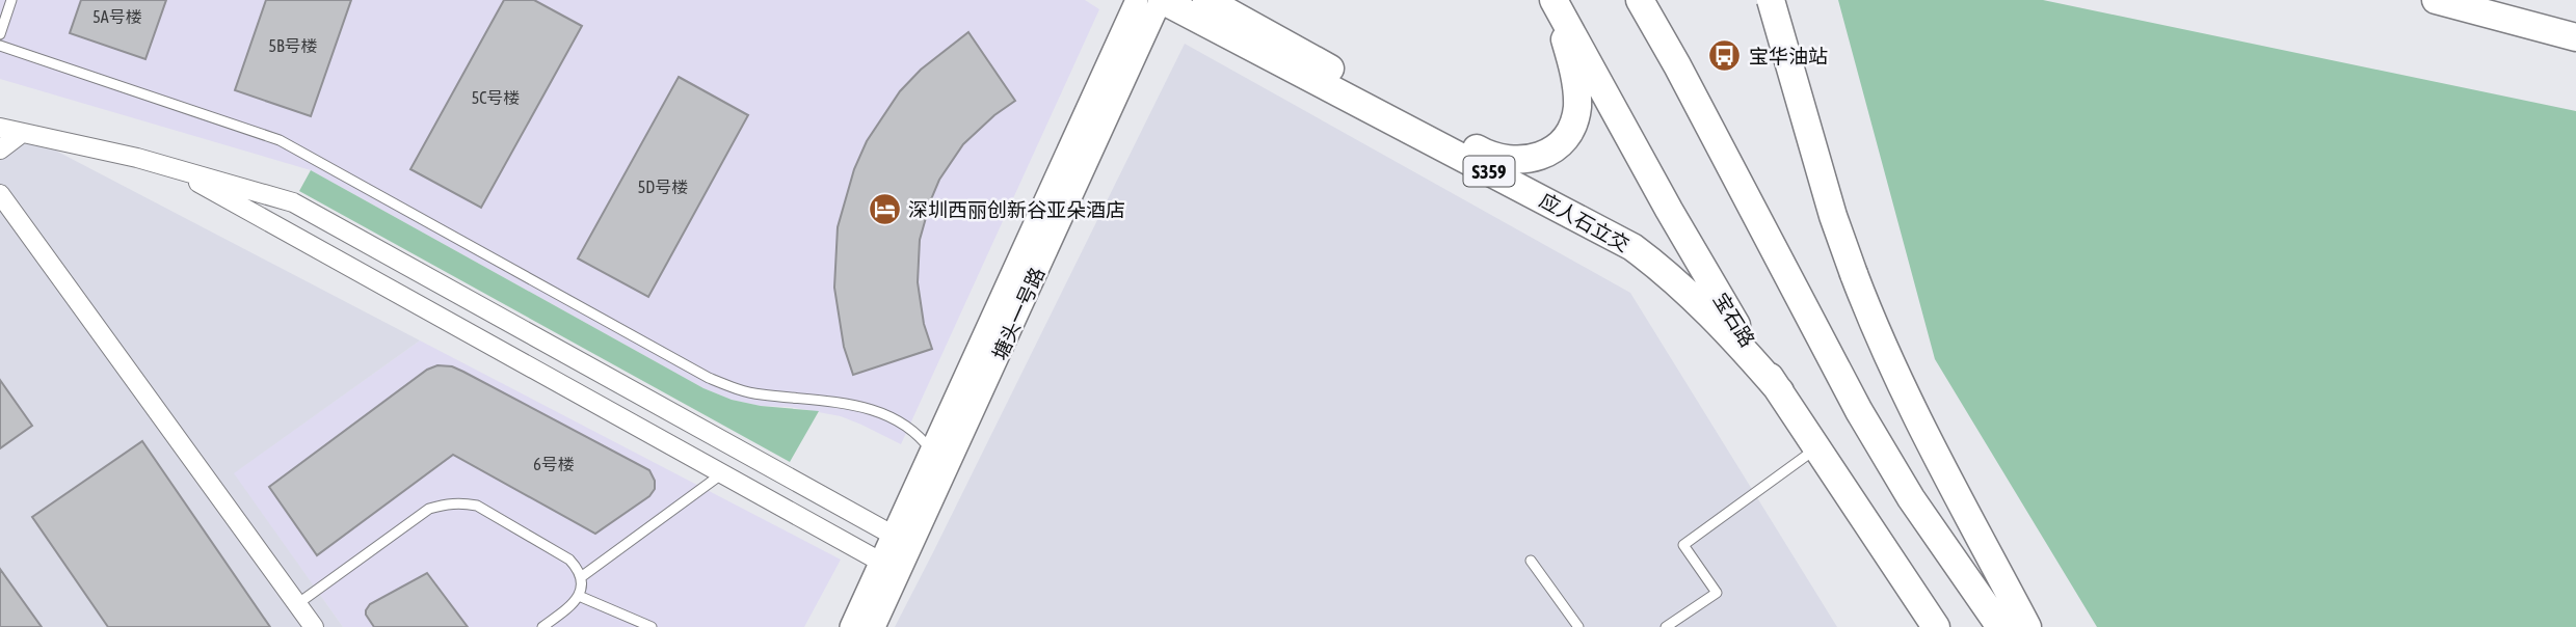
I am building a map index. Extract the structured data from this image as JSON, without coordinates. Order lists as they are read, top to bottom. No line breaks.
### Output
{"streets":{"main road":["S359","应人石立交","宝石路"],"street":["塘头一号路"]},"crossings":[["应人石立交","塘头一号路"],["应人石立交","宝石路"]],"places":{"bus stop":["宝华油站"],"hotel":["深圳西丽创新谷亚朵酒店"]},"house_numbers":["5A号楼","5B号楼","5C号楼","5D号楼","6号楼"]}
